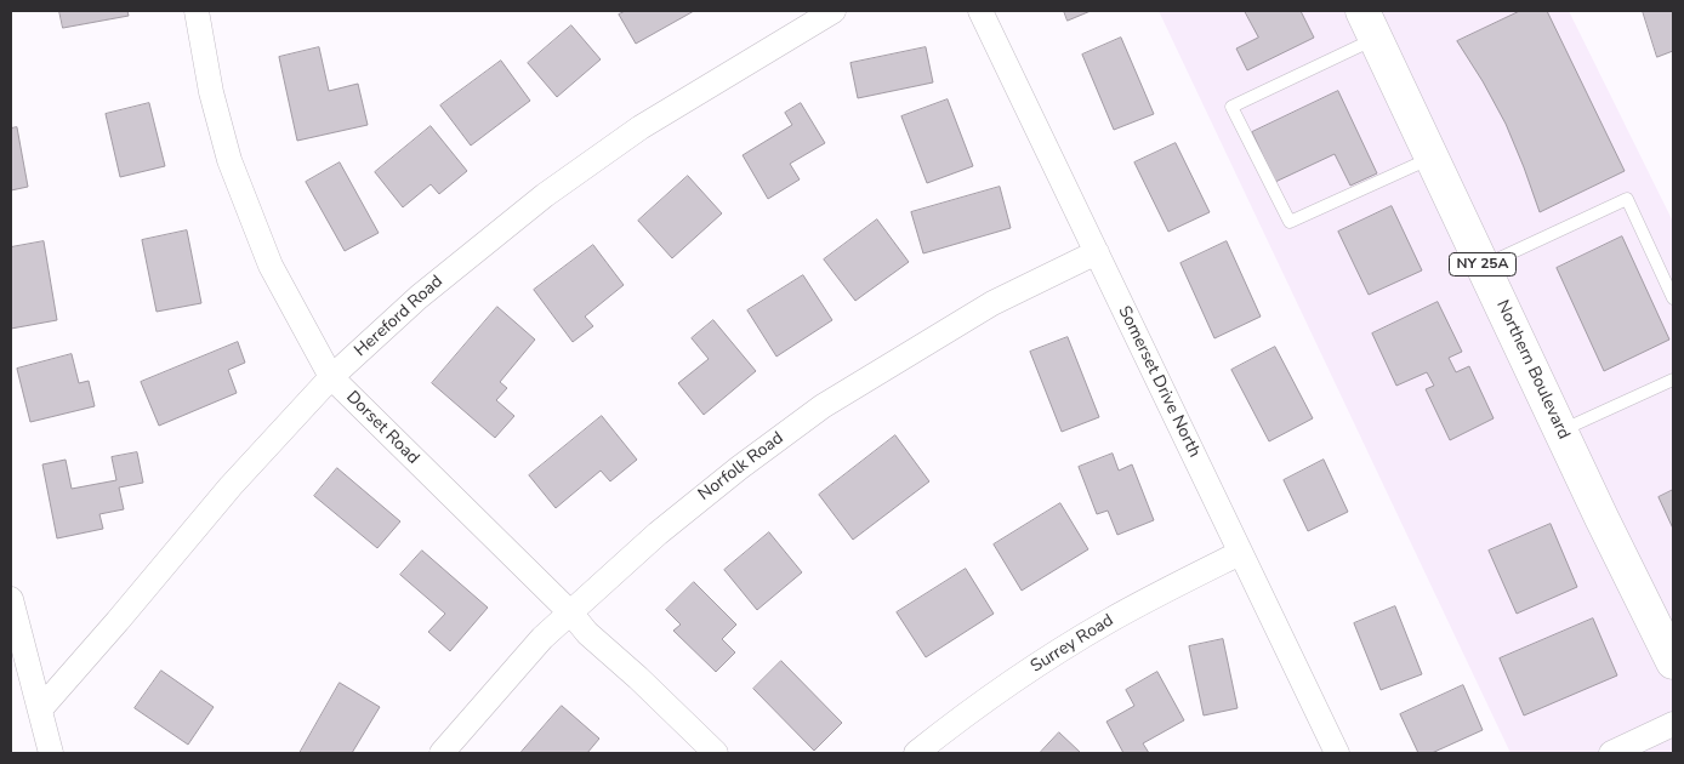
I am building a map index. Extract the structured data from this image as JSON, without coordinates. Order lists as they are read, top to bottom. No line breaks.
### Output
{"streets":{"main road":["NY 25A","Northern Boulevard"],"street":["Hereford Road","Somerset Drive North","Dorset Road","Norfolk Road","Surrey Road"]},"crossings":[["Hereford Road","Dorset Road"],["Somerset Drive North","Norfolk Road"],["Somerset Drive North","Surrey Road"],["Dorset Road","Norfolk Road"]]}
